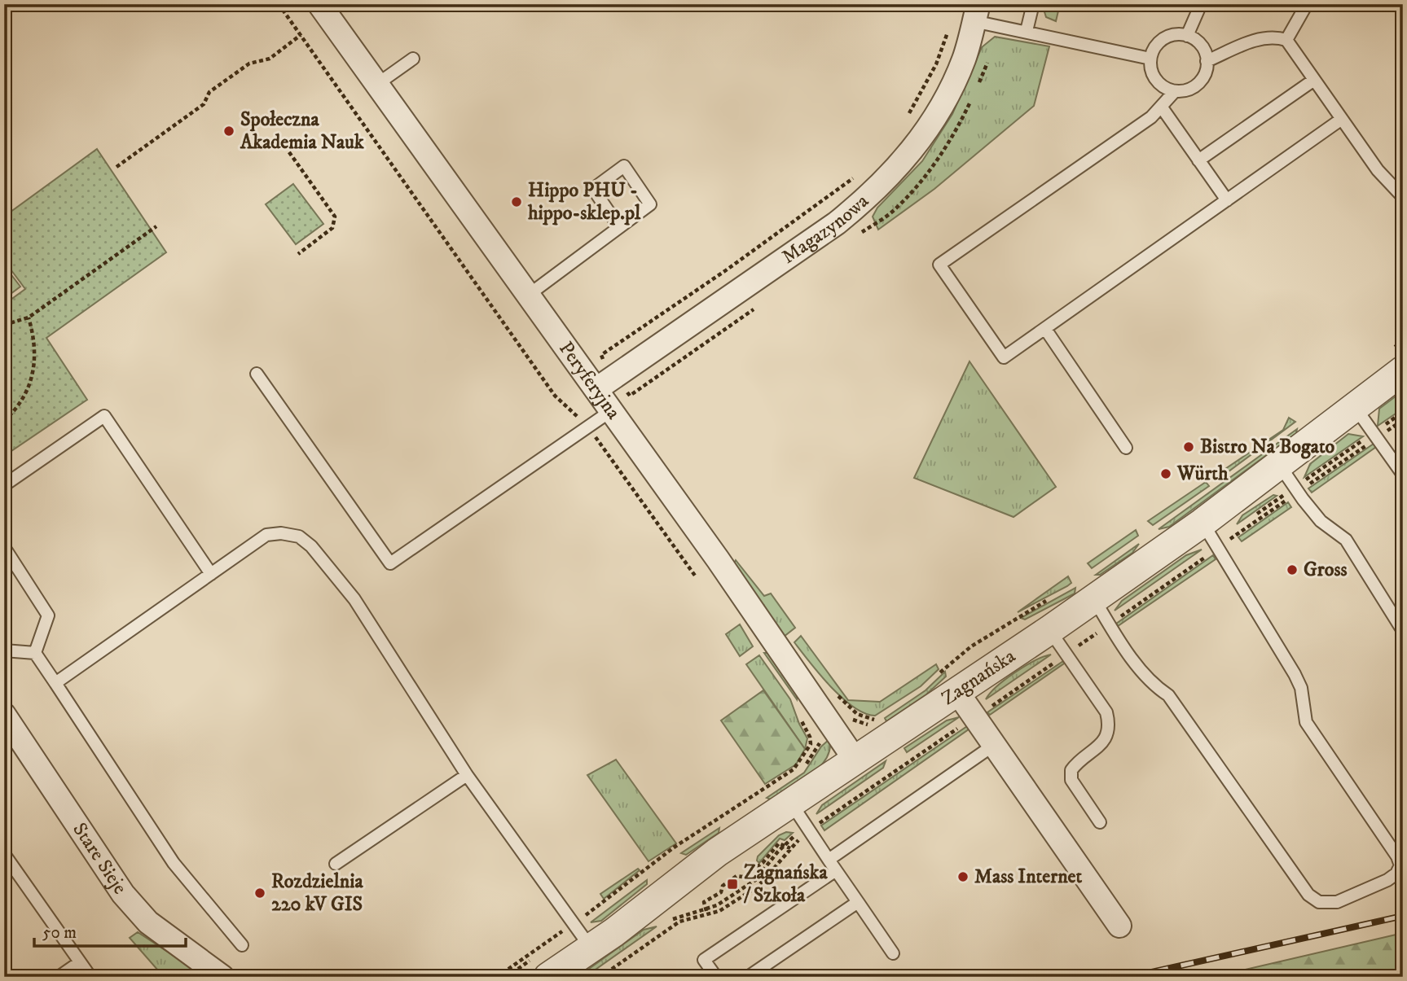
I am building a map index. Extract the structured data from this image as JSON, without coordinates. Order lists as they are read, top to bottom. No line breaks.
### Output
{"streets":{"street":["Magazynowa","Peryferyjna","Zagnańska","Stare Sieje"]},"crossings":[["Magazynowa","Peryferyjna"],["Peryferyjna","Zagnańska"]],"places":{"other":["Społeczna Akademia Nauk","Hippo PHU - hippo-sklep.pl","Bistro Na Bogato","Würth","Gross","Mass Internet","Rozdzielnia 220 kV GIS"],"transit":["Zagnańska / Szkoła"]},"scale_bar":"50 m"}
